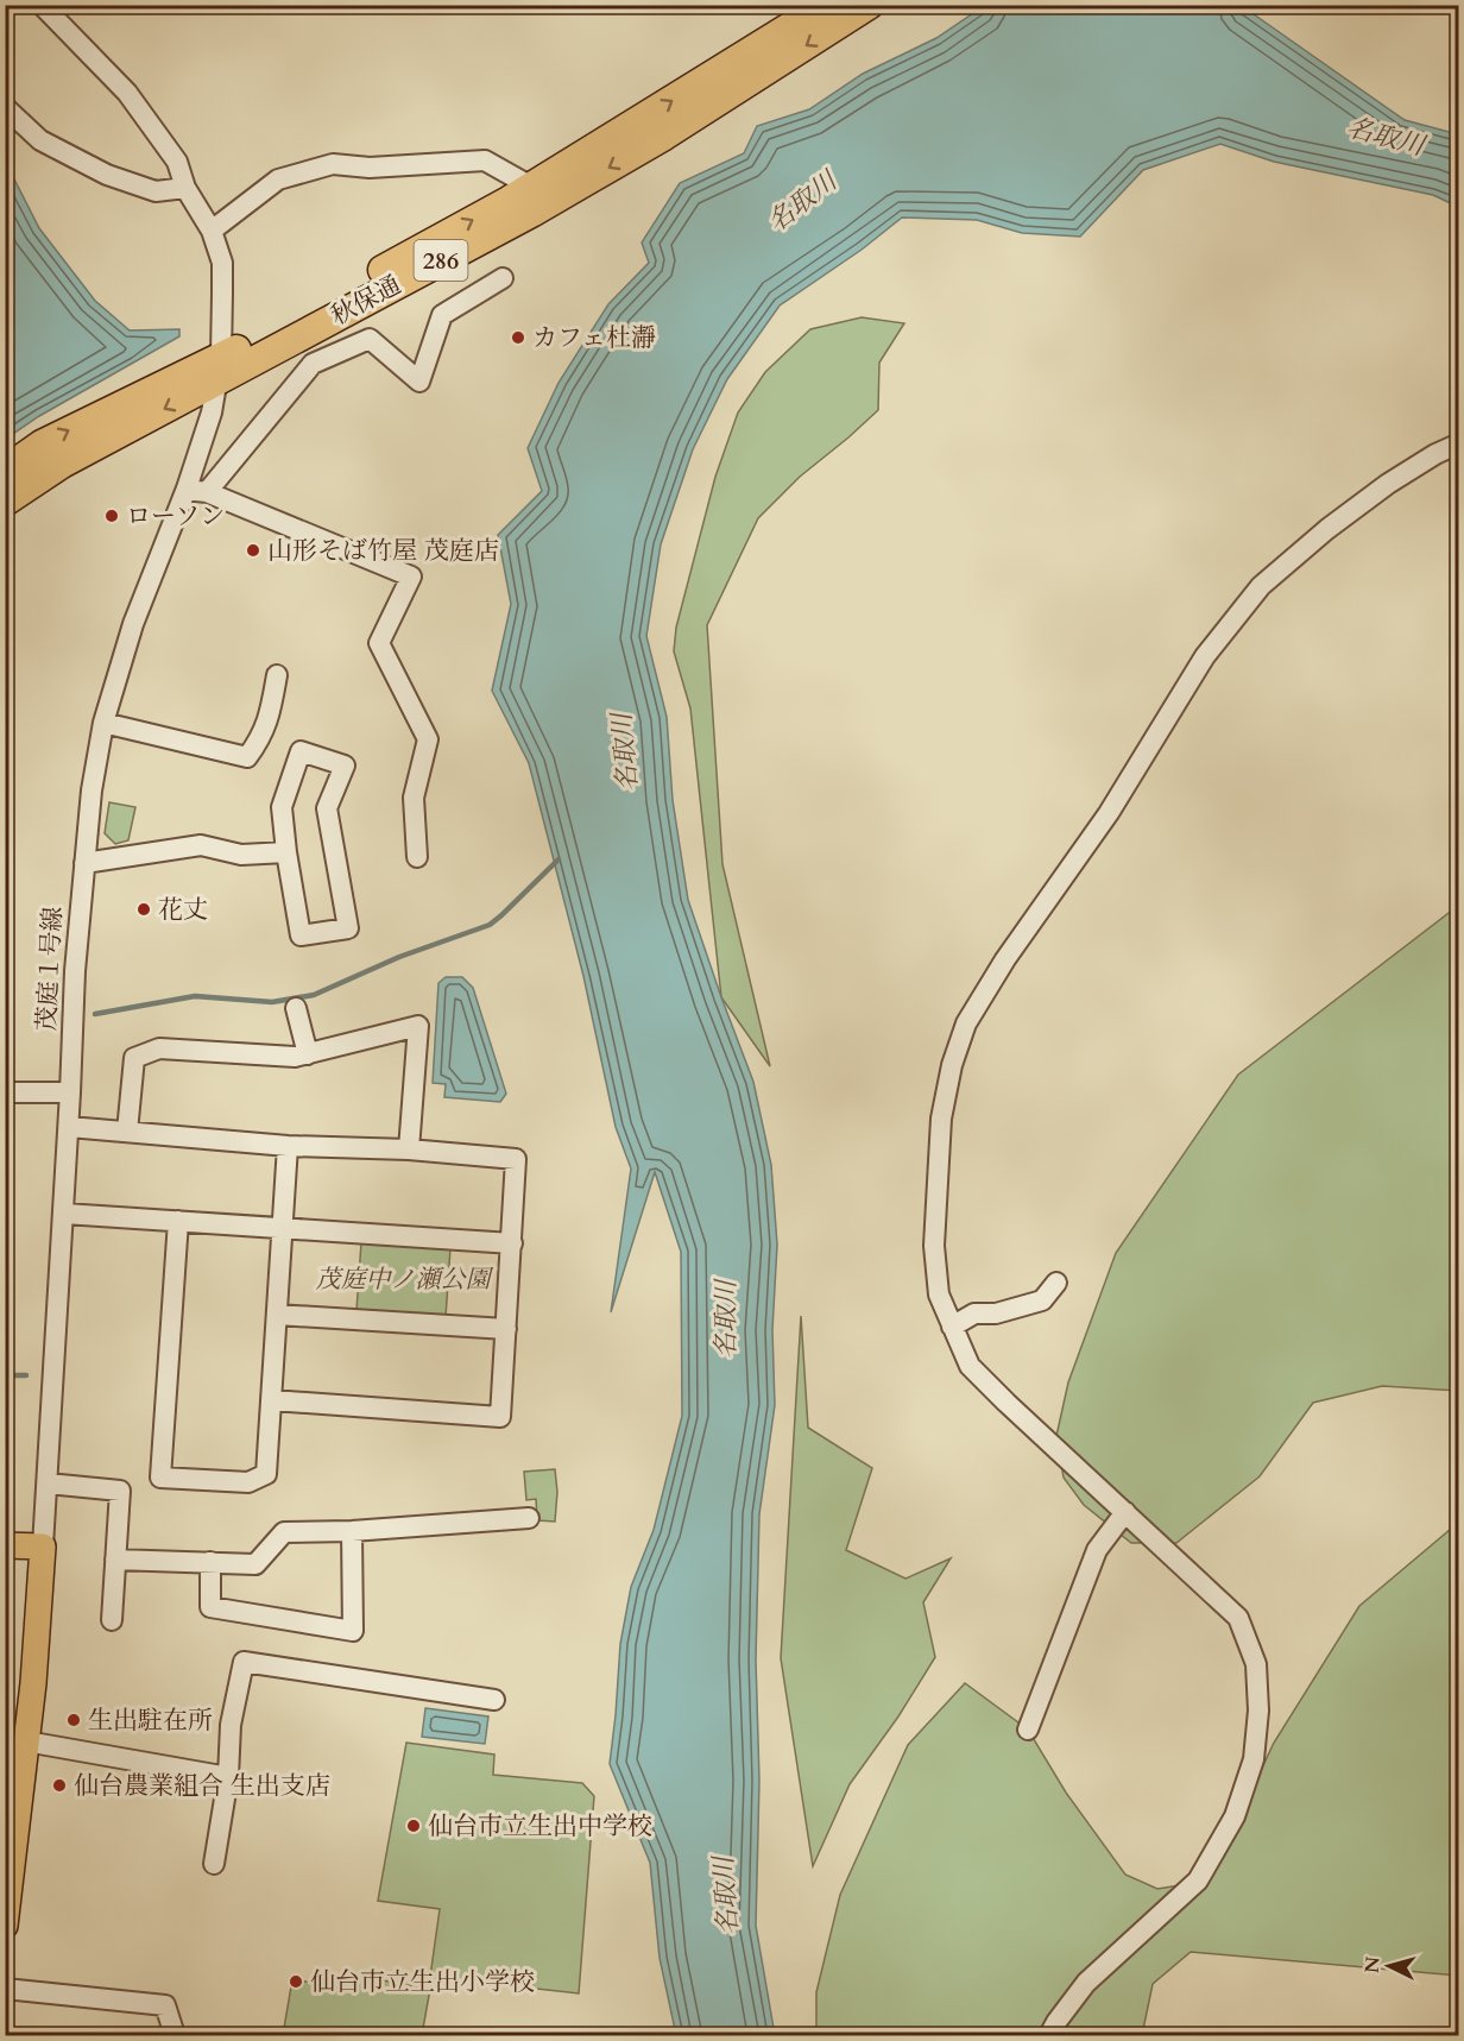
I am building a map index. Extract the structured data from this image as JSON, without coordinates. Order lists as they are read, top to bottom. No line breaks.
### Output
{"streets":{"highway":["286","秋保通"],"street":["茂庭１号線"]},"crossings":[["秋保通","茂庭１号線"]],"water":["名取川"],"parks":["茂庭中ノ瀬公園"],"places":["カフェ杜瀞","ローソン","山形そば竹屋 茂庭店","花丈","生出駐在所","仙台農業組合 生出支店","仙台市立生出中学校","仙台市立生出小学校"],"north":"left"}
